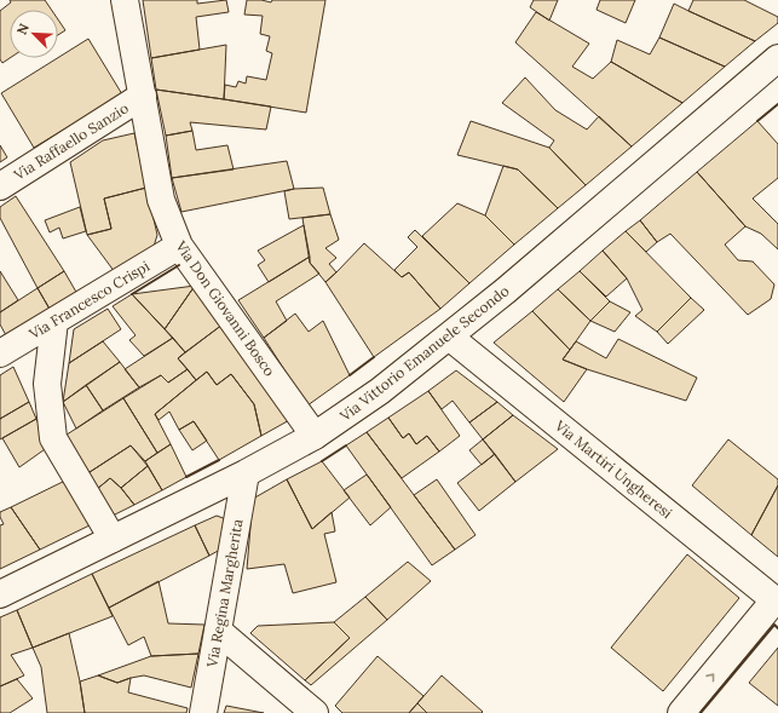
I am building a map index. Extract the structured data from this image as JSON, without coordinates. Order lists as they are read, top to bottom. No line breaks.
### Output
{"streets":{"street":["Via Raffaello Sanzio","Via Francesco Crispi","Via Don Giovanni Bosco","Via Vittorio Emanuele Secondo","Via Martiri Ungheresi","Via Regina Margherita"]},"crossings":[["Via Raffaello Sanzio","Via Don Giovanni Bosco"],["Via Francesco Crispi","Via Don Giovanni Bosco"],["Via Don Giovanni Bosco","Via Vittorio Emanuele Secondo"],["Via Vittorio Emanuele Secondo","Via Martiri Ungheresi"],["Via Vittorio Emanuele Secondo","Via Regina Margherita"]],"north":"top left"}
